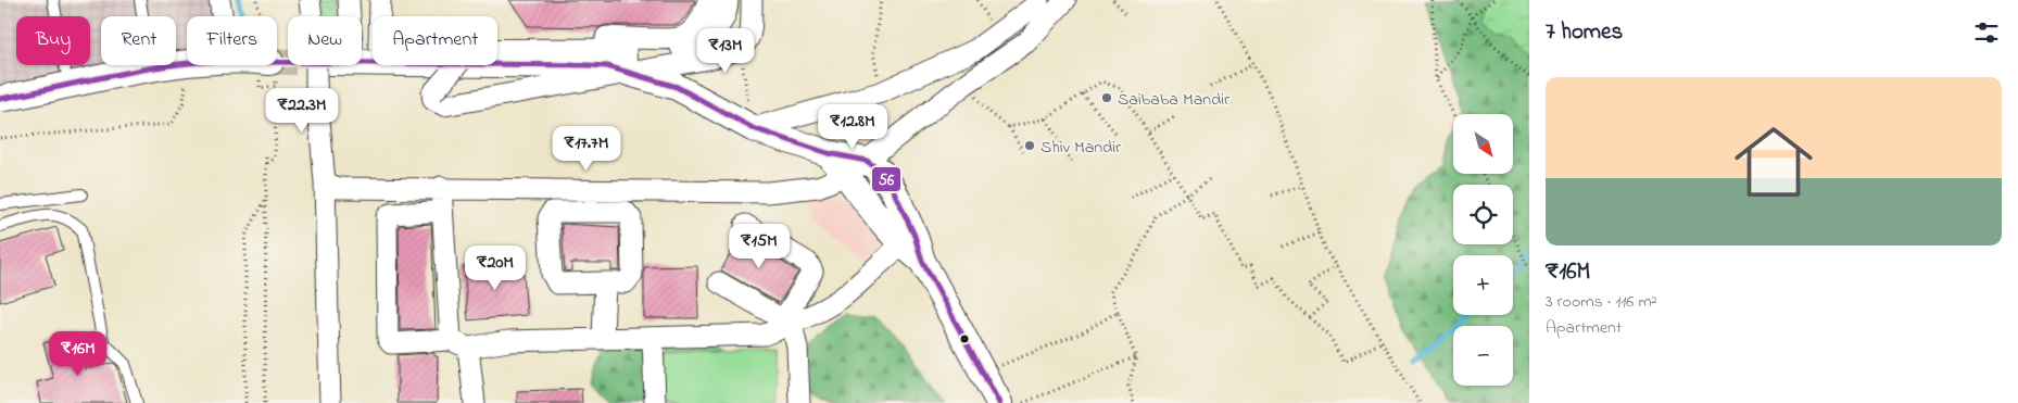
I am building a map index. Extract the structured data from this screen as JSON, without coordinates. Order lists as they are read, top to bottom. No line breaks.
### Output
{"places":["Saibaba Mandir","Shiv Mandir"],"lines":["transit line 56"],"north":"bottom right","page":{"heading":"7 homes","chip":["Buy","Rent","Filters","New","Apartment"],"price":["₹13M","₹22.3M","₹12.8M","₹17.7M","₹15M","₹20M","₹16M"],"list":[{"name":"₹16M","note":"3 rooms · 116 m² · Apartment"}],"map_buttons":["+","−"]}}
